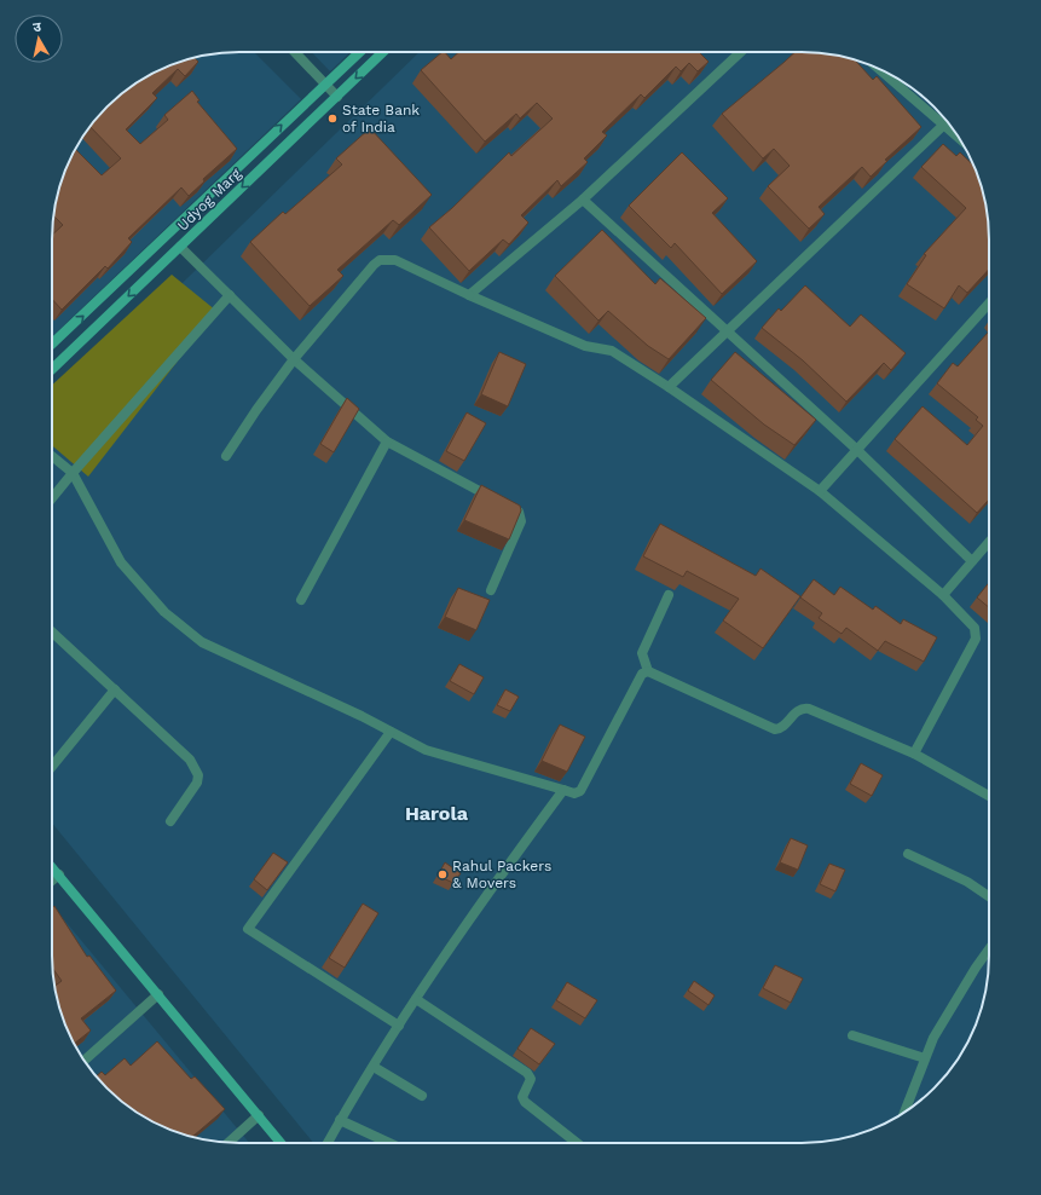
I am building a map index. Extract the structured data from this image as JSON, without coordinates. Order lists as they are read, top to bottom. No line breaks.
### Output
{"streets":{"street":["Udyog Marg"]},"districts":["Harola"],"places":["State Bank of India","Rahul Packers & Movers"],"north":"top"}
